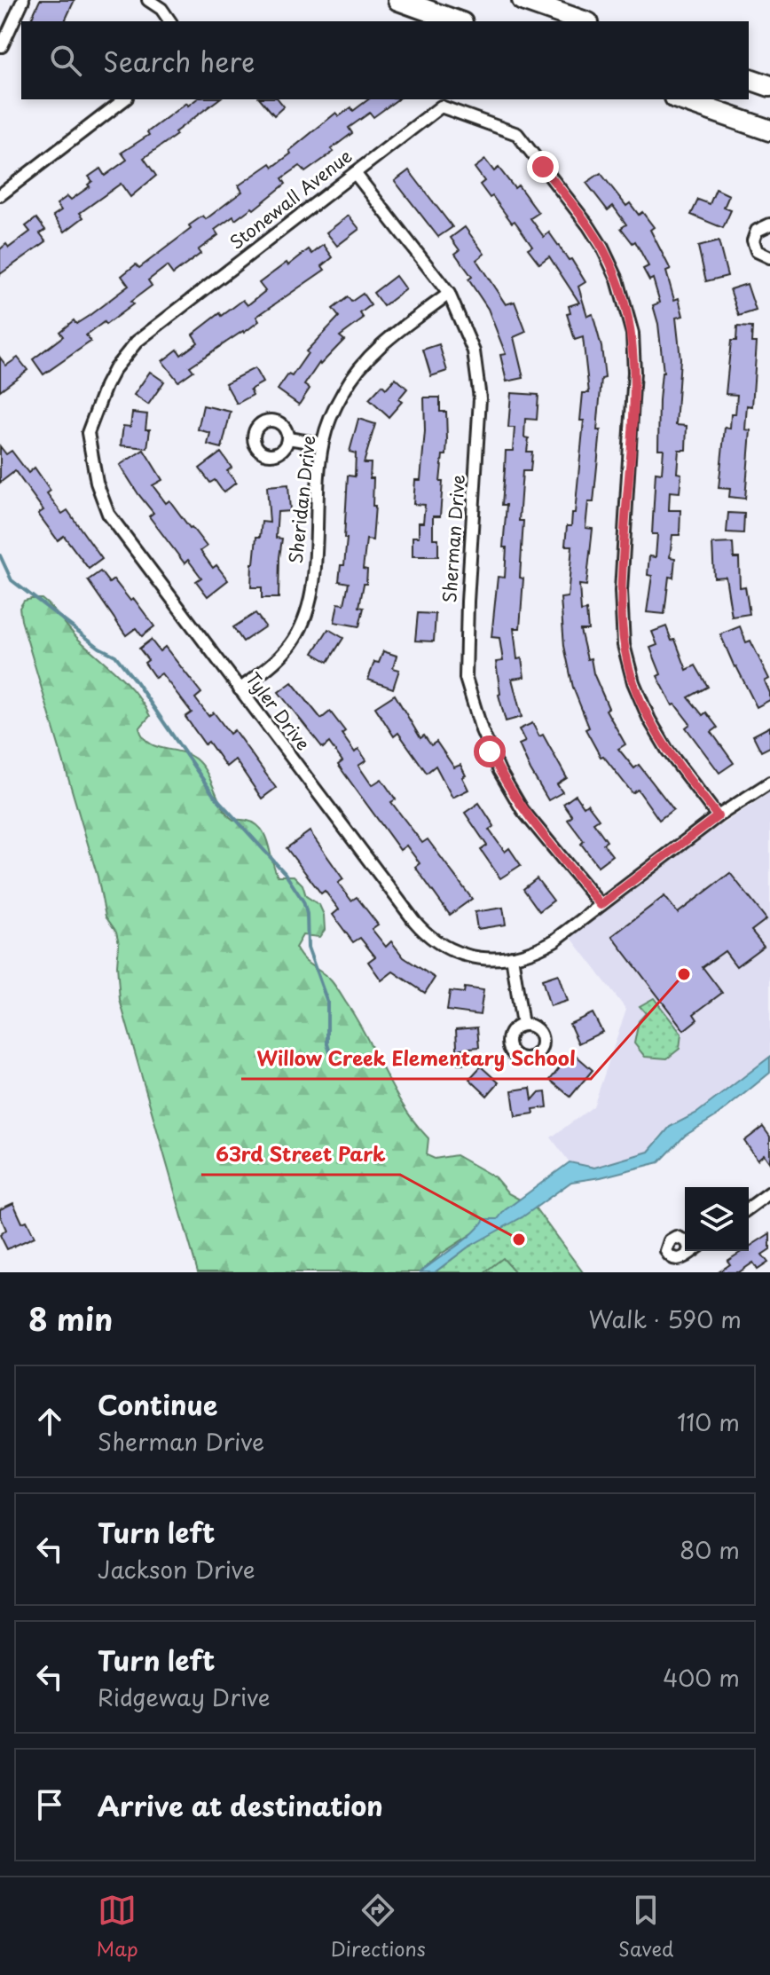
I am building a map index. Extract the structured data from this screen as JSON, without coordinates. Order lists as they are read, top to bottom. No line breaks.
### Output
{"streets":{"street":["Stonewall Avenue","Sheridan Drive","Sherman Drive","Tyler Drive"]},"crossings":[["Stonewall Avenue","Sherman Drive"],["Stonewall Avenue","Tyler Drive"],["Sheridan Drive","Sherman Drive"],["Sheridan Drive","Tyler Drive"],["Sherman Drive","Tyler Drive"]],"places":["Willow Creek Elementary School","63rd Street Park"],"page":{"search":"Search here","heading":["8 min","Walk · 590 m"],"list":[["Continue","Sherman Drive","110 m"],["Turn left","Jackson Drive","80 m"],["Turn left","Ridgeway Drive","400 m"],"Arrive at destination"],"nav":["Map","Directions","Saved"]}}
